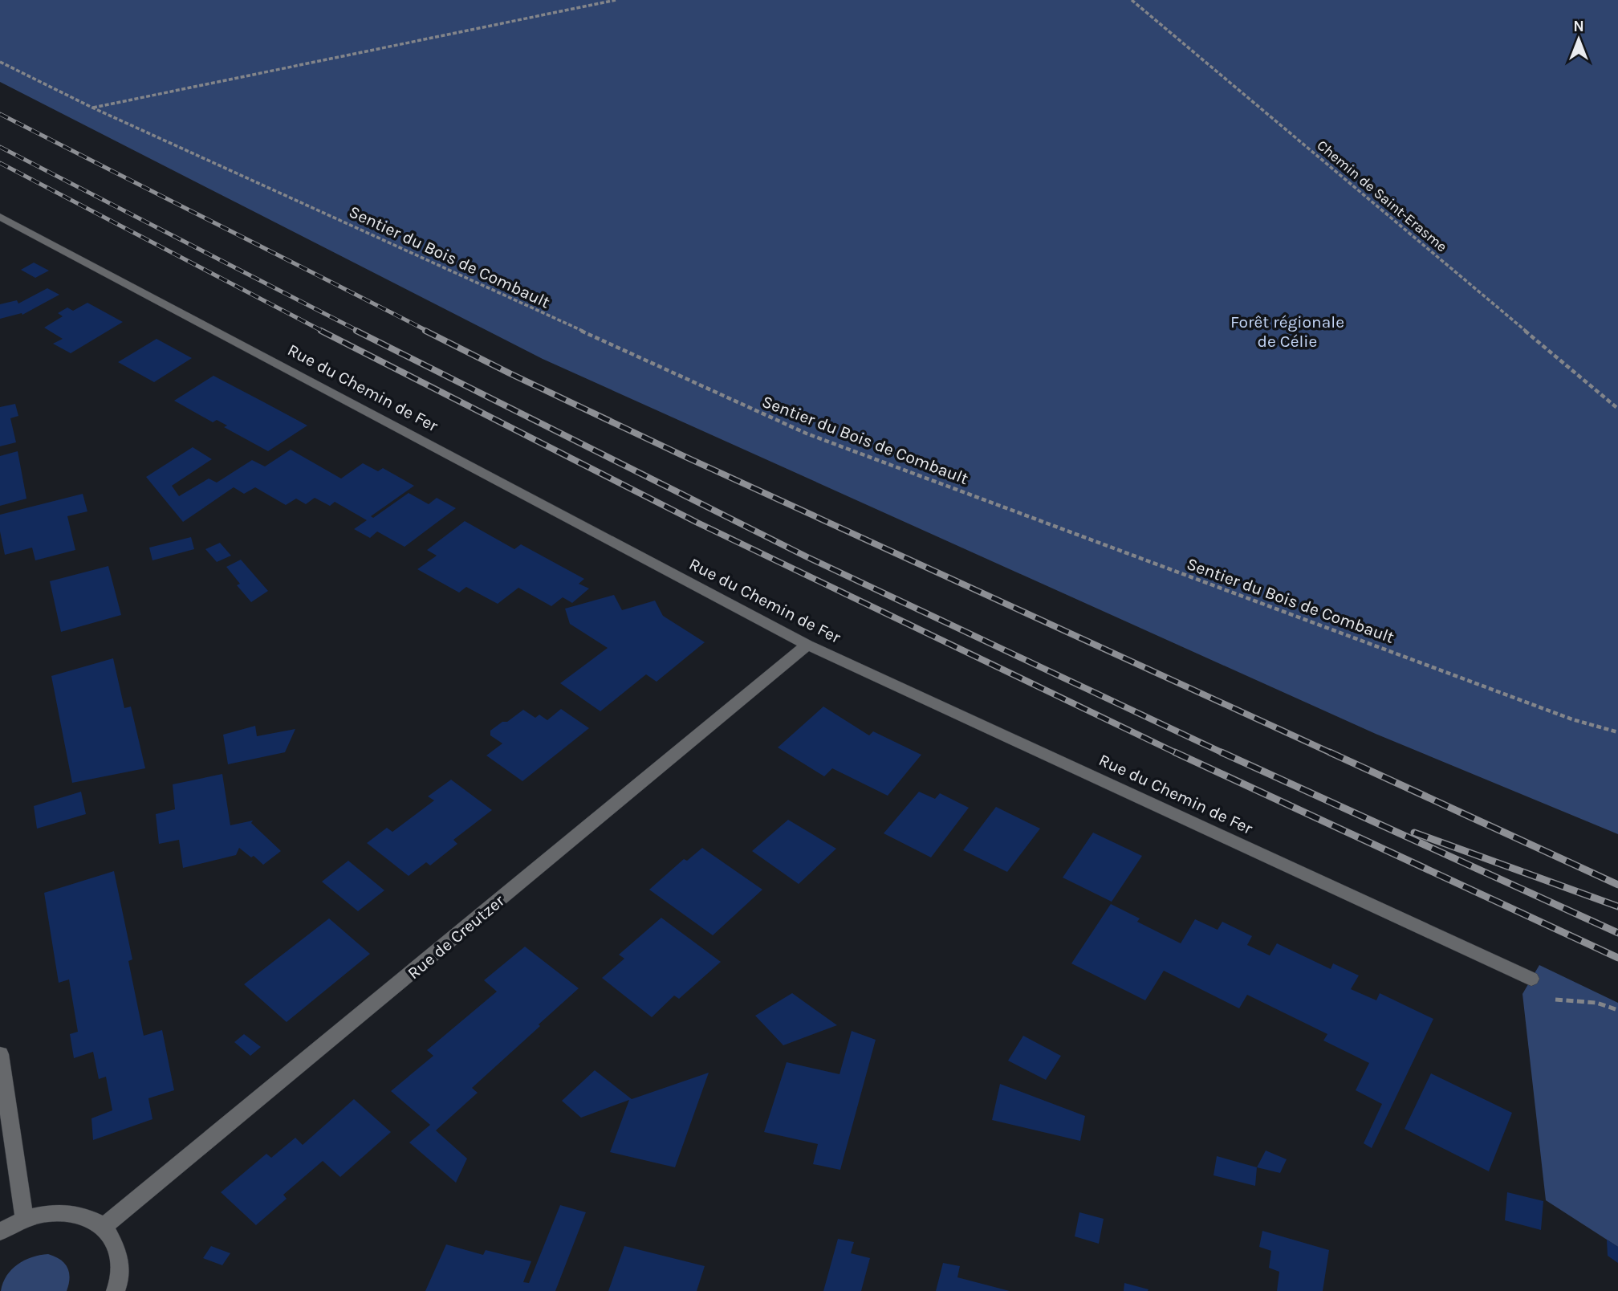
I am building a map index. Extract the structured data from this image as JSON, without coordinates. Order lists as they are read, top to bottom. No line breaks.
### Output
{"streets":{"street":["Rue du Chemin de Fer","Rue de Creutzer"],"path":["Chemin de Saint-Erasme","Sentier du Bois de Combault"]},"crossings":[["Rue du Chemin de Fer","Rue de Creutzer"]],"parks":["Forêt régionale de Célie"],"north":"top"}
